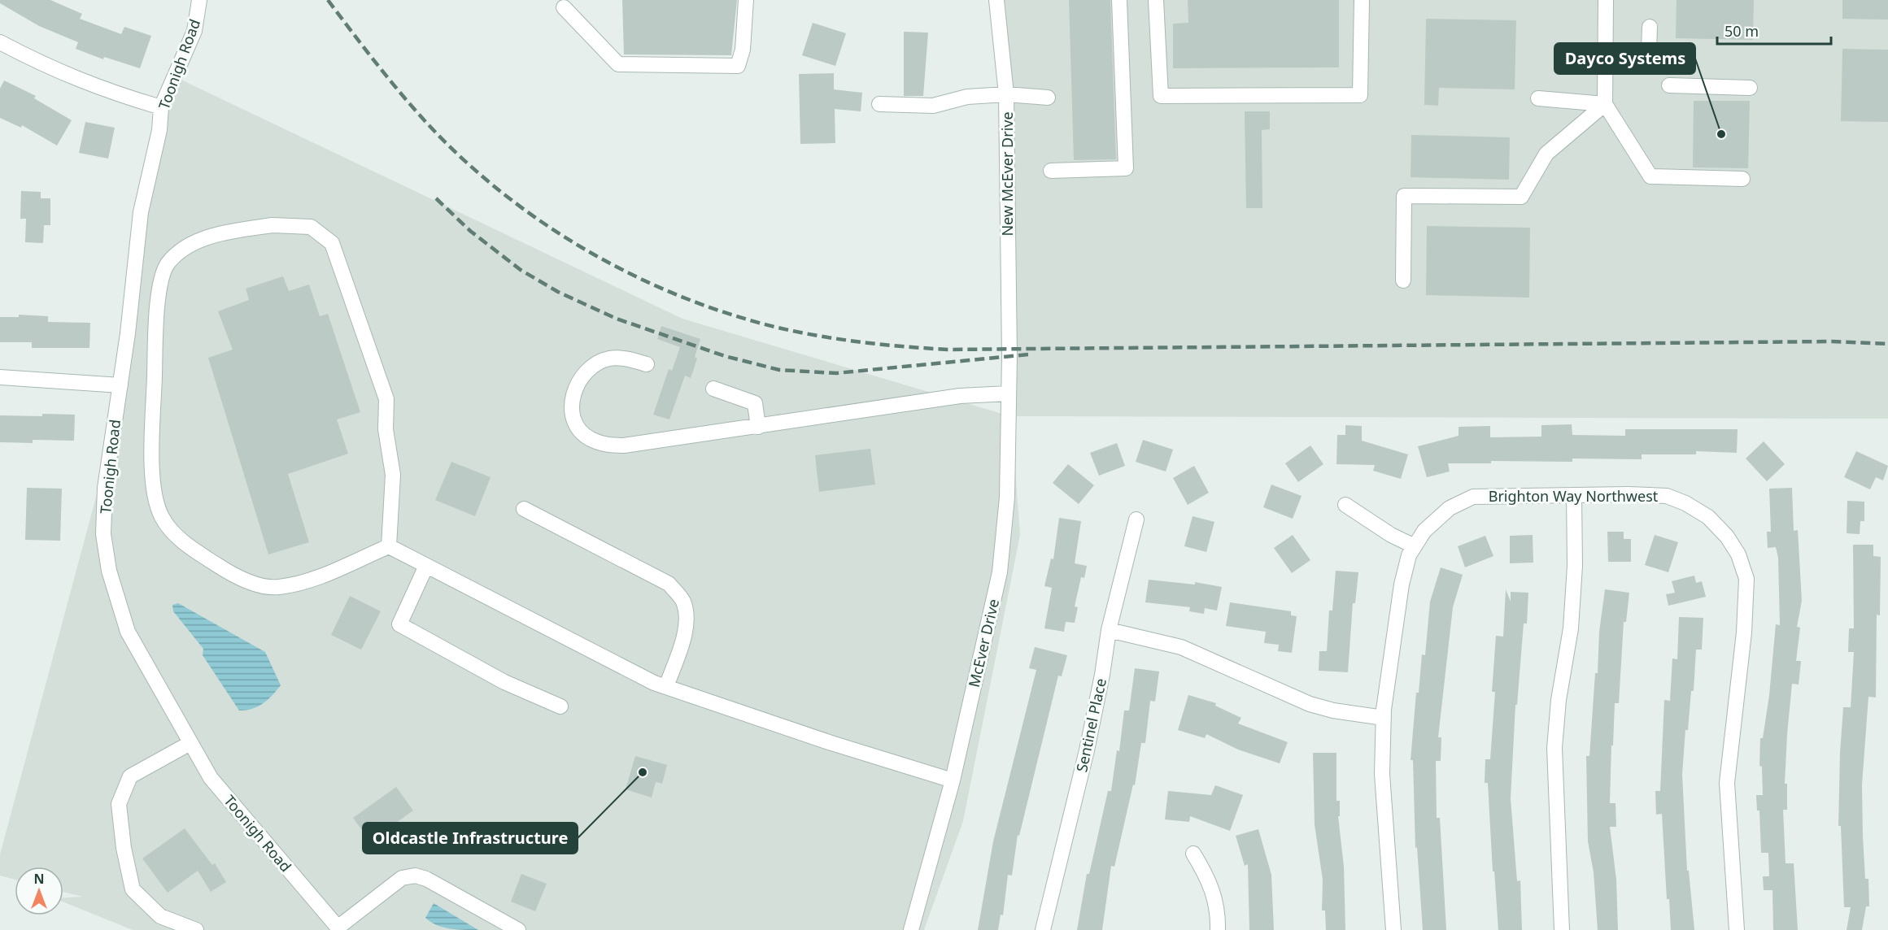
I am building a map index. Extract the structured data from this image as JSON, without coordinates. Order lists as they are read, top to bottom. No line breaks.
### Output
{"streets":{"street":["Toonigh Road","New McEver Drive","Brighton Way Northwest","McEver Drive","Sentinel Place"]},"crossings":[["New McEver Drive","McEver Drive"]],"places":["Dayco Systems","Oldcastle Infrastructure"],"scale_bar":"50 m","north":"top"}
